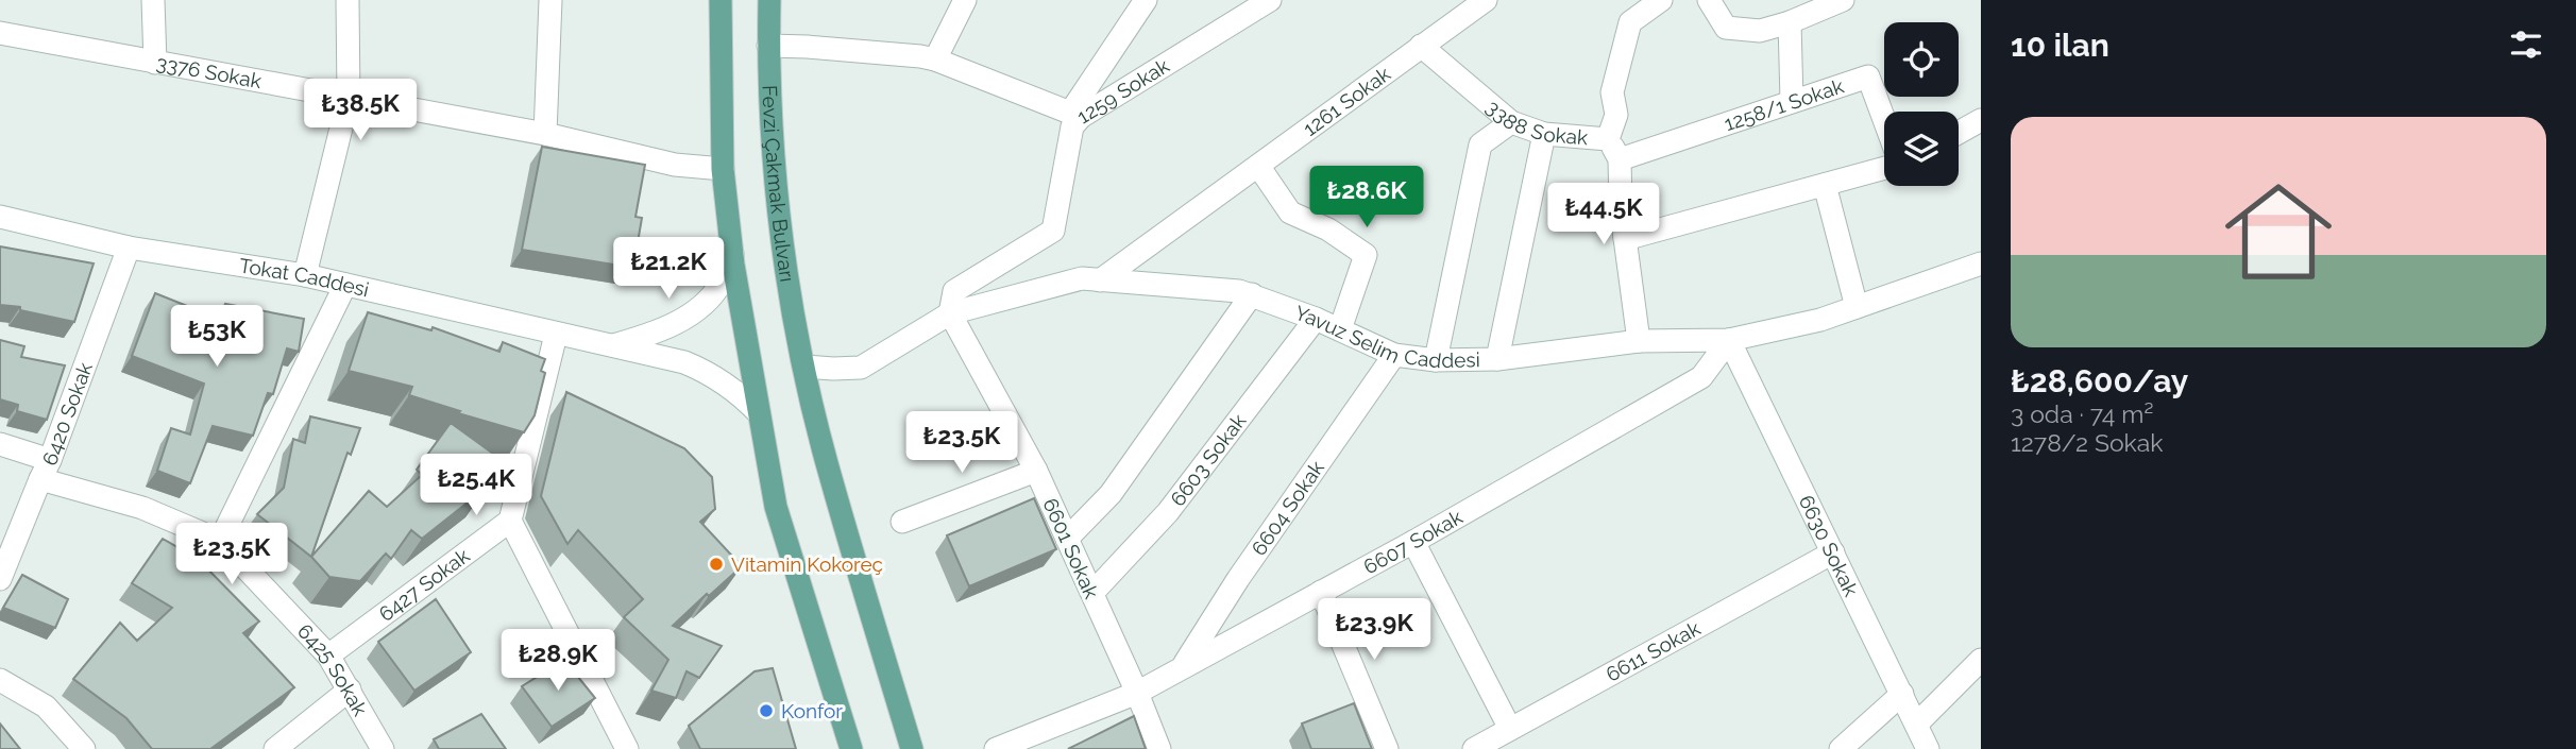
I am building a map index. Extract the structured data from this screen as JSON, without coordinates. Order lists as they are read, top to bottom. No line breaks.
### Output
{"streets":{"main road":["Fevzi Çakmak Bulvarı"],"street":["3376 Sokak","1259 Sokak","1261 Sokak","1258/1 Sokak","3388 Sokak","Tokat Caddesi","Yavuz Selim Caddesi","6420 Sokak","6603 Sokak","6604 Sokak","6607 Sokak","6630 Sokak","6601 Sokak","6427 Sokak","6611 Sokak","6425 Sokak"]},"crossings":[["1259 Sokak","Yavuz Selim Caddesi"],["1259 Sokak","6601 Sokak"],["1261 Sokak","3388 Sokak"],["1261 Sokak","Yavuz Selim Caddesi"],["Fevzi Çakmak Bulvarı","Yavuz Selim Caddesi"],["Tokat Caddesi","6420 Sokak"],["Yavuz Selim Caddesi","6603 Sokak"],["Yavuz Selim Caddesi","6604 Sokak"],["Yavuz Selim Caddesi","6607 Sokak"],["Yavuz Selim Caddesi","6630 Sokak"],["Yavuz Selim Caddesi","6601 Sokak"],["6420 Sokak","6425 Sokak"],["6603 Sokak","6601 Sokak"],["6604 Sokak","6607 Sokak"],["6607 Sokak","6630 Sokak"],["6607 Sokak","6601 Sokak"],["6630 Sokak","6611 Sokak"],["6427 Sokak","6425 Sokak"]],"places":["Vitamin Kokoreç","Konfor"],"page":{"heading":"10 ilan","price":["₺38.5K","₺28.6K","₺44.5K","₺21.2K","₺53K","₺23.5K","₺25.4K","₺23.5K","₺23.9K","₺28.9K"],"list":[{"name":"₺28,600/ay","note":"3 oda · 74 m² · 1278/2 Sokak"}]}}
